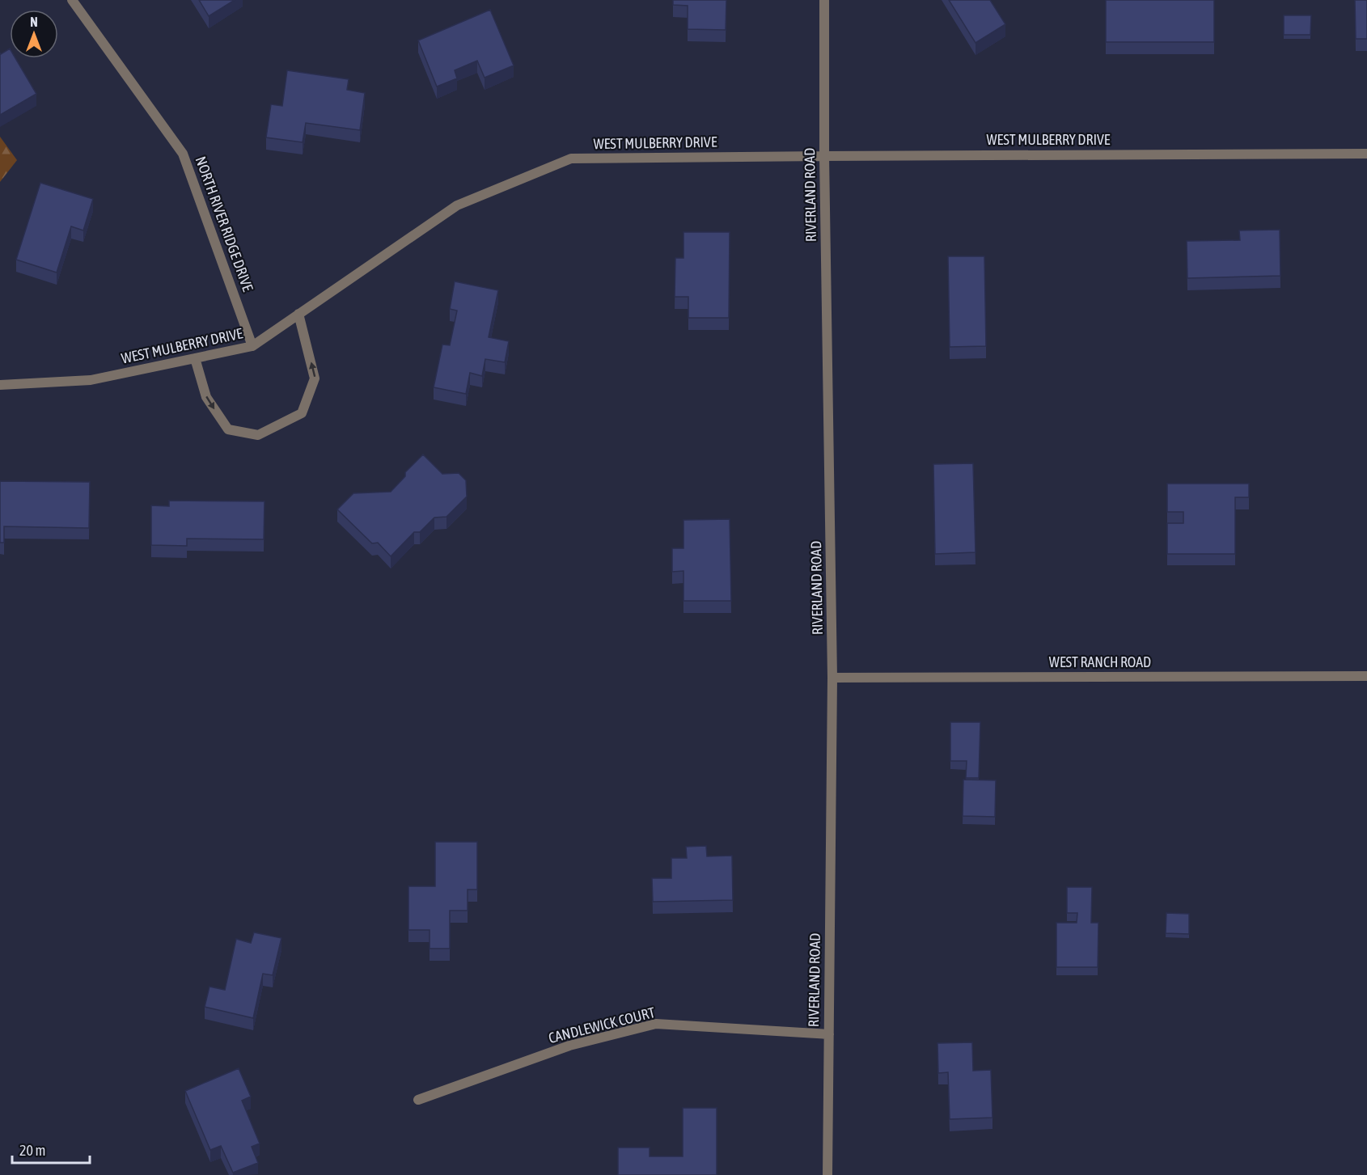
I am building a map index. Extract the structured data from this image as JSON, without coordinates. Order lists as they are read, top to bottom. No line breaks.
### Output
{"streets":{"street":["WEST MULBERRY DRIVE","RIVERLAND ROAD","NORTH RIVER RIDGE DRIVE","WEST RANCH ROAD","CANDLEWICK COURT"]},"crossings":[["WEST MULBERRY DRIVE","RIVERLAND ROAD"],["WEST MULBERRY DRIVE","NORTH RIVER RIDGE DRIVE"],["RIVERLAND ROAD","WEST RANCH ROAD"],["RIVERLAND ROAD","CANDLEWICK COURT"]],"scale_bar":"20 m","north":"top"}
